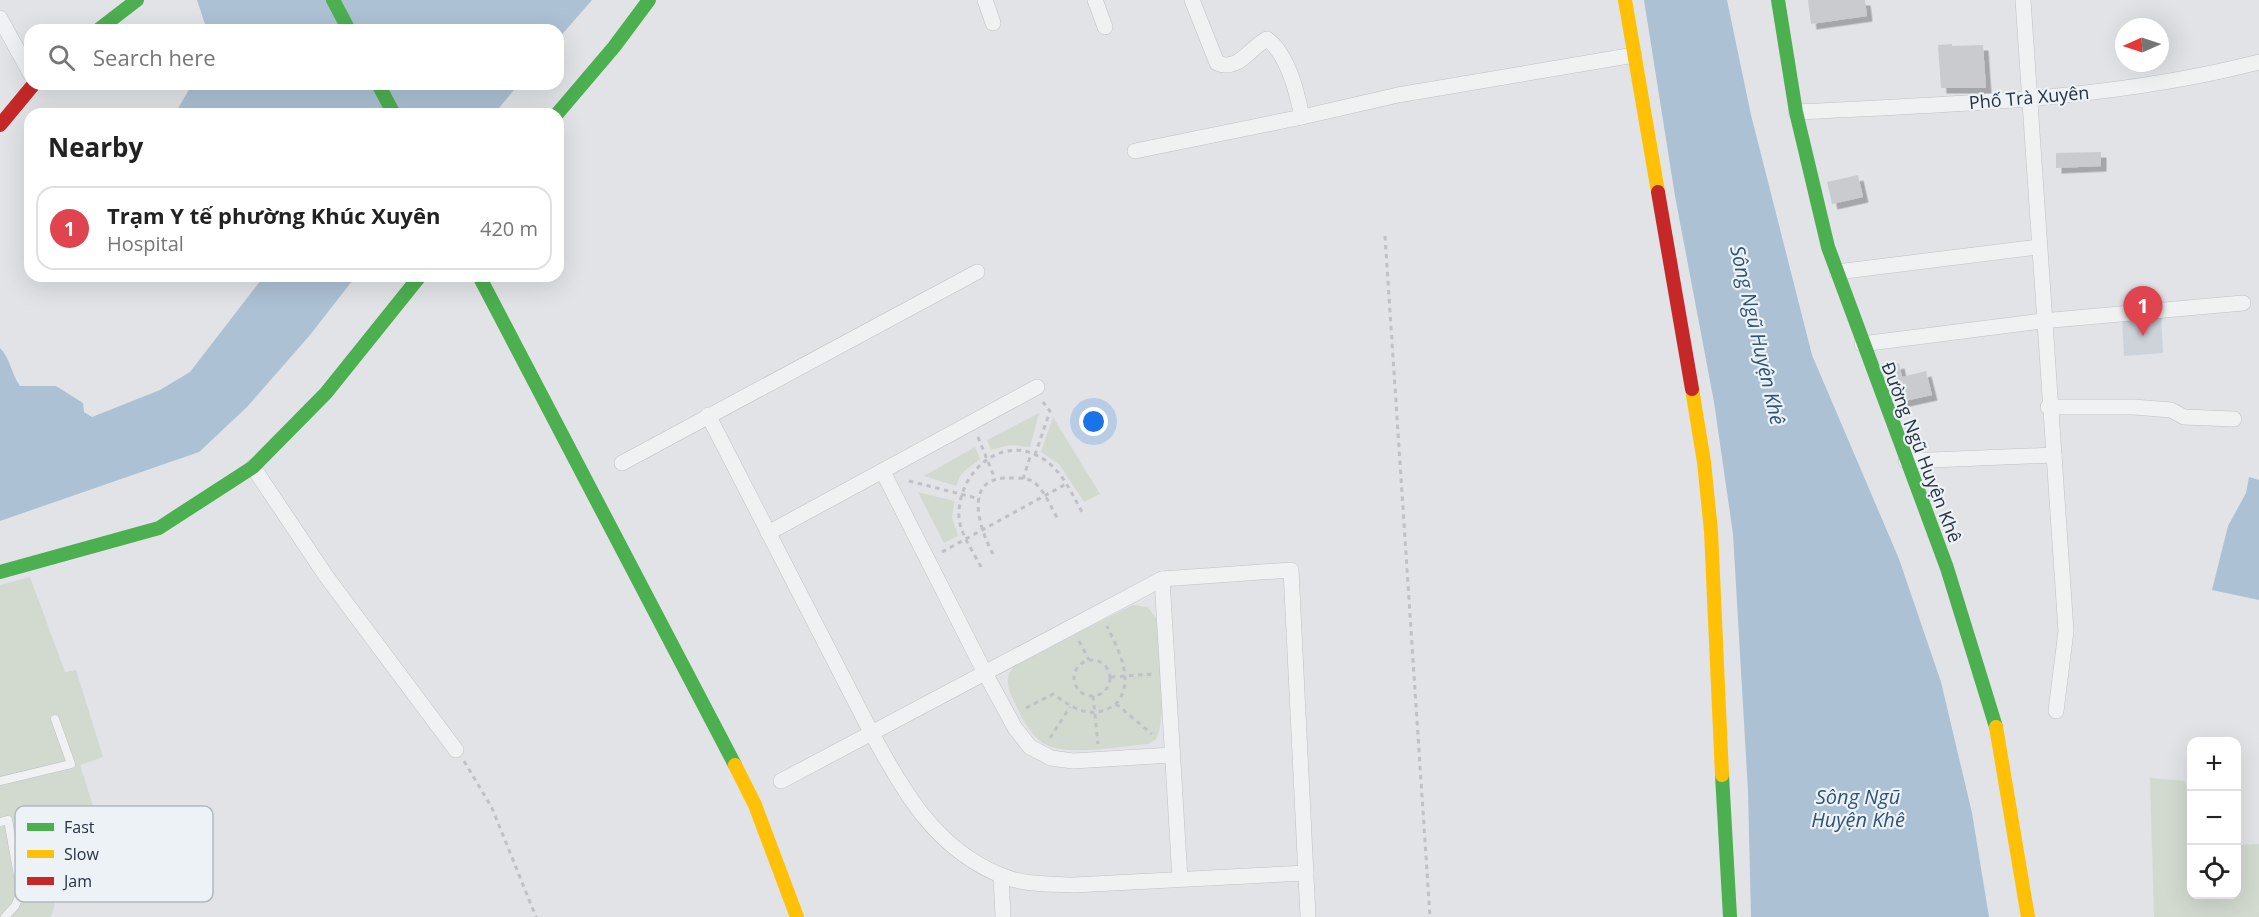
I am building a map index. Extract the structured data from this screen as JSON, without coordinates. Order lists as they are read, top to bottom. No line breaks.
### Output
{"streets":{"street":["Phố Trà Xuyên","Đường Ngũ Huyện Khê"]},"crossings":[["Phố Trà Xuyên","Đường Ngũ Huyện Khê"]],"water":["Sông Ngũ Huyện Khê"],"legend":["Fast","Slow","Jam"],"north":"left","page":{"search":"Search here","heading":"Nearby","list":[{"mark":"1","name":"Trạm Y tế phường Khúc Xuyên","note":"Hospital","value":"420 m"}],"pins":"1","map_buttons":["+","−"]}}
